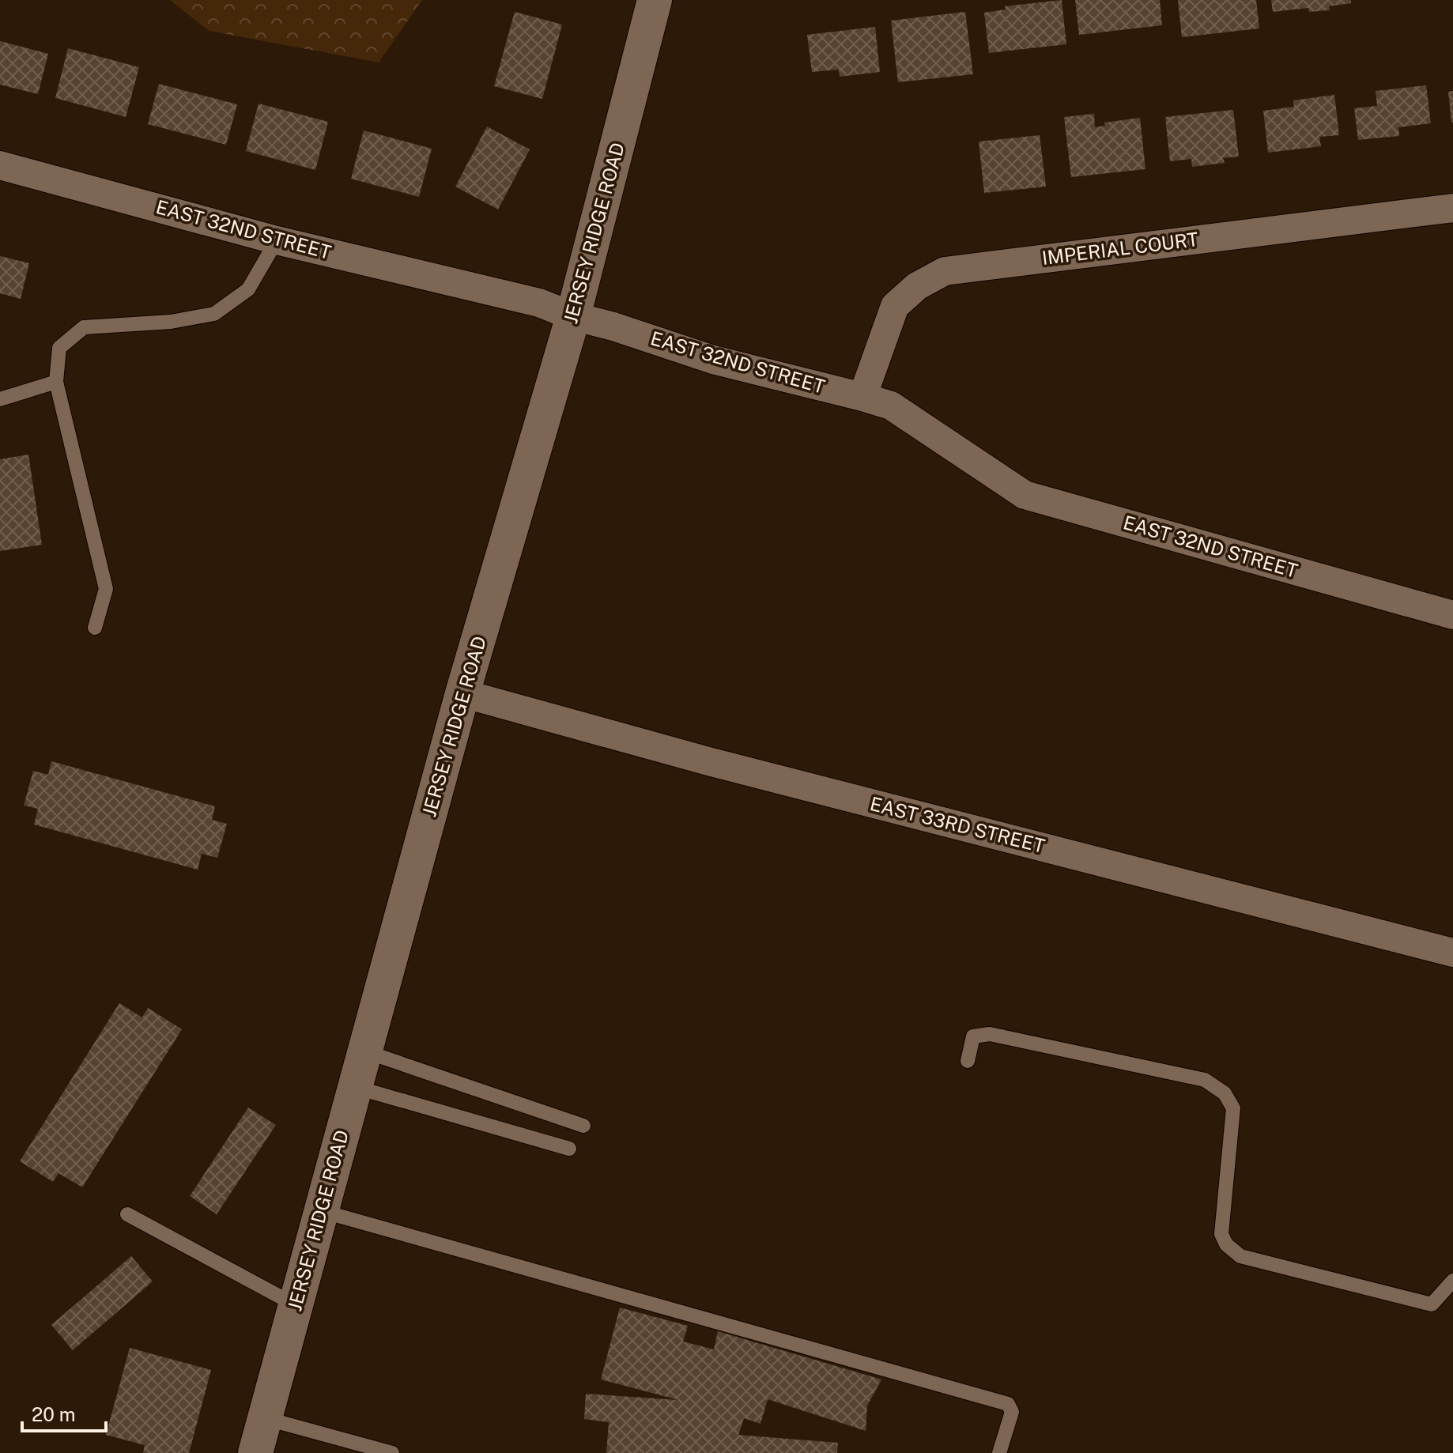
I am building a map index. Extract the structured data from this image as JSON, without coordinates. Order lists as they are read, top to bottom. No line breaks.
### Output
{"streets":{"street":["EAST 32ND STREET","JERSEY RIDGE ROAD","IMPERIAL COURT","EAST 33RD STREET"]},"crossings":[["EAST 32ND STREET","JERSEY RIDGE ROAD"],["EAST 32ND STREET","IMPERIAL COURT"],["JERSEY RIDGE ROAD","EAST 33RD STREET"]],"scale_bar":"20 m"}
